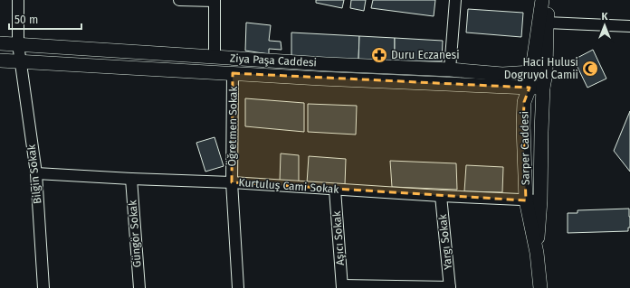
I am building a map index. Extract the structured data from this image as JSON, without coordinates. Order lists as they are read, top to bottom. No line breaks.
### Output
{"streets":{"main road":["Ziya Paşa Caddesi","Sarper Caddesi"],"street":["Öğretmen Sokak","Bilgin Sokak","Kurtuluş Cami Sokak","Güngör Sokak","Aşıcı Sokak","Yargı Sokak"]},"crossings":[["Ziya Paşa Caddesi","Öğretmen Sokak"],["Ziya Paşa Caddesi","Sarper Caddesi"],["Ziya Paşa Caddesi","Bilgin Sokak"],["Öğretmen Sokak","Kurtuluş Cami Sokak"],["Sarper Caddesi","Kurtuluş Cami Sokak"],["Bilgin Sokak","Kurtuluş Cami Sokak"],["Kurtuluş Cami Sokak","Güngör Sokak"],["Kurtuluş Cami Sokak","Aşıcı Sokak"],["Kurtuluş Cami Sokak","Yargı Sokak"]],"places":{"pharmacy":["Duru Eczanesi"],"mosque":["Haci Hulusi Dogruyol Camii"]},"scale_bar":"50 m","north":"top"}
